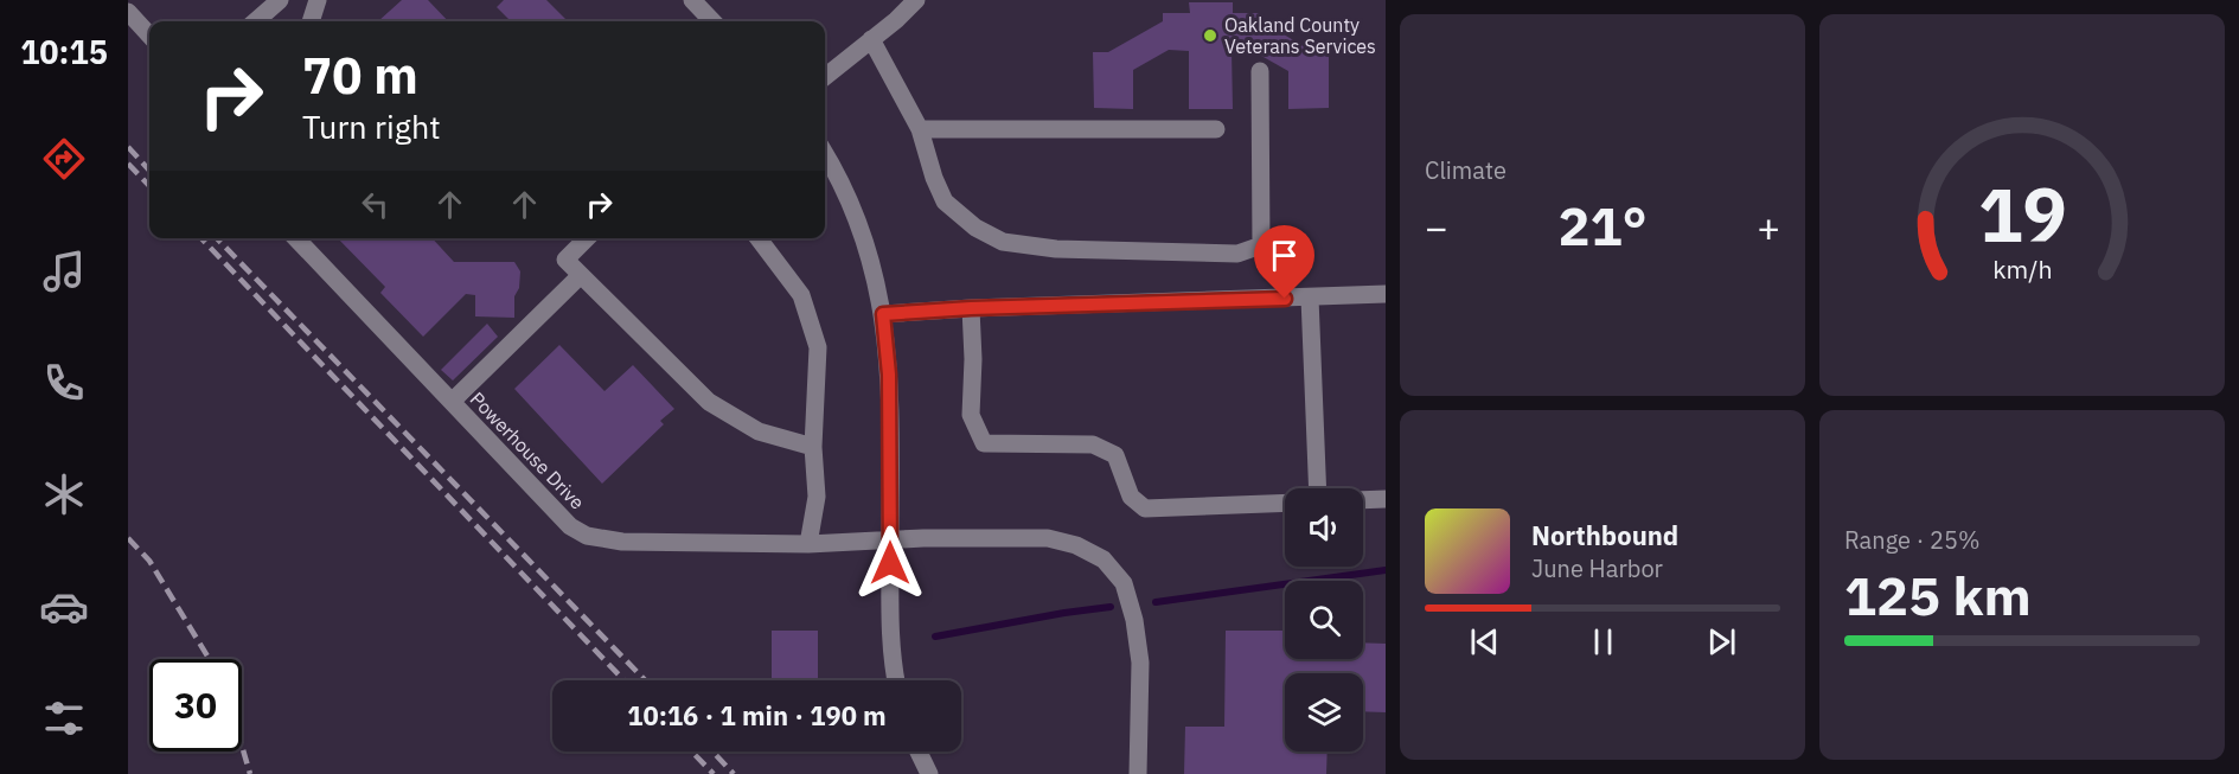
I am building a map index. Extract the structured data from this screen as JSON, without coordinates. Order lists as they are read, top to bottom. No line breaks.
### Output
{"streets":{"street":["Powerhouse Drive"]},"places":["Oakland County Veterans Services"],"page":{"tabs":"10:15","tile":["Climate",["Range · 25%","125 km"]],"turn":["70 m","Turn right"],"heat":["−","21°","+"],"song":["Northbound","June Harbor"],"limit":"30","trip":"10:16 · 1 min · 190 m","gauge":["19","km/h"]}}
